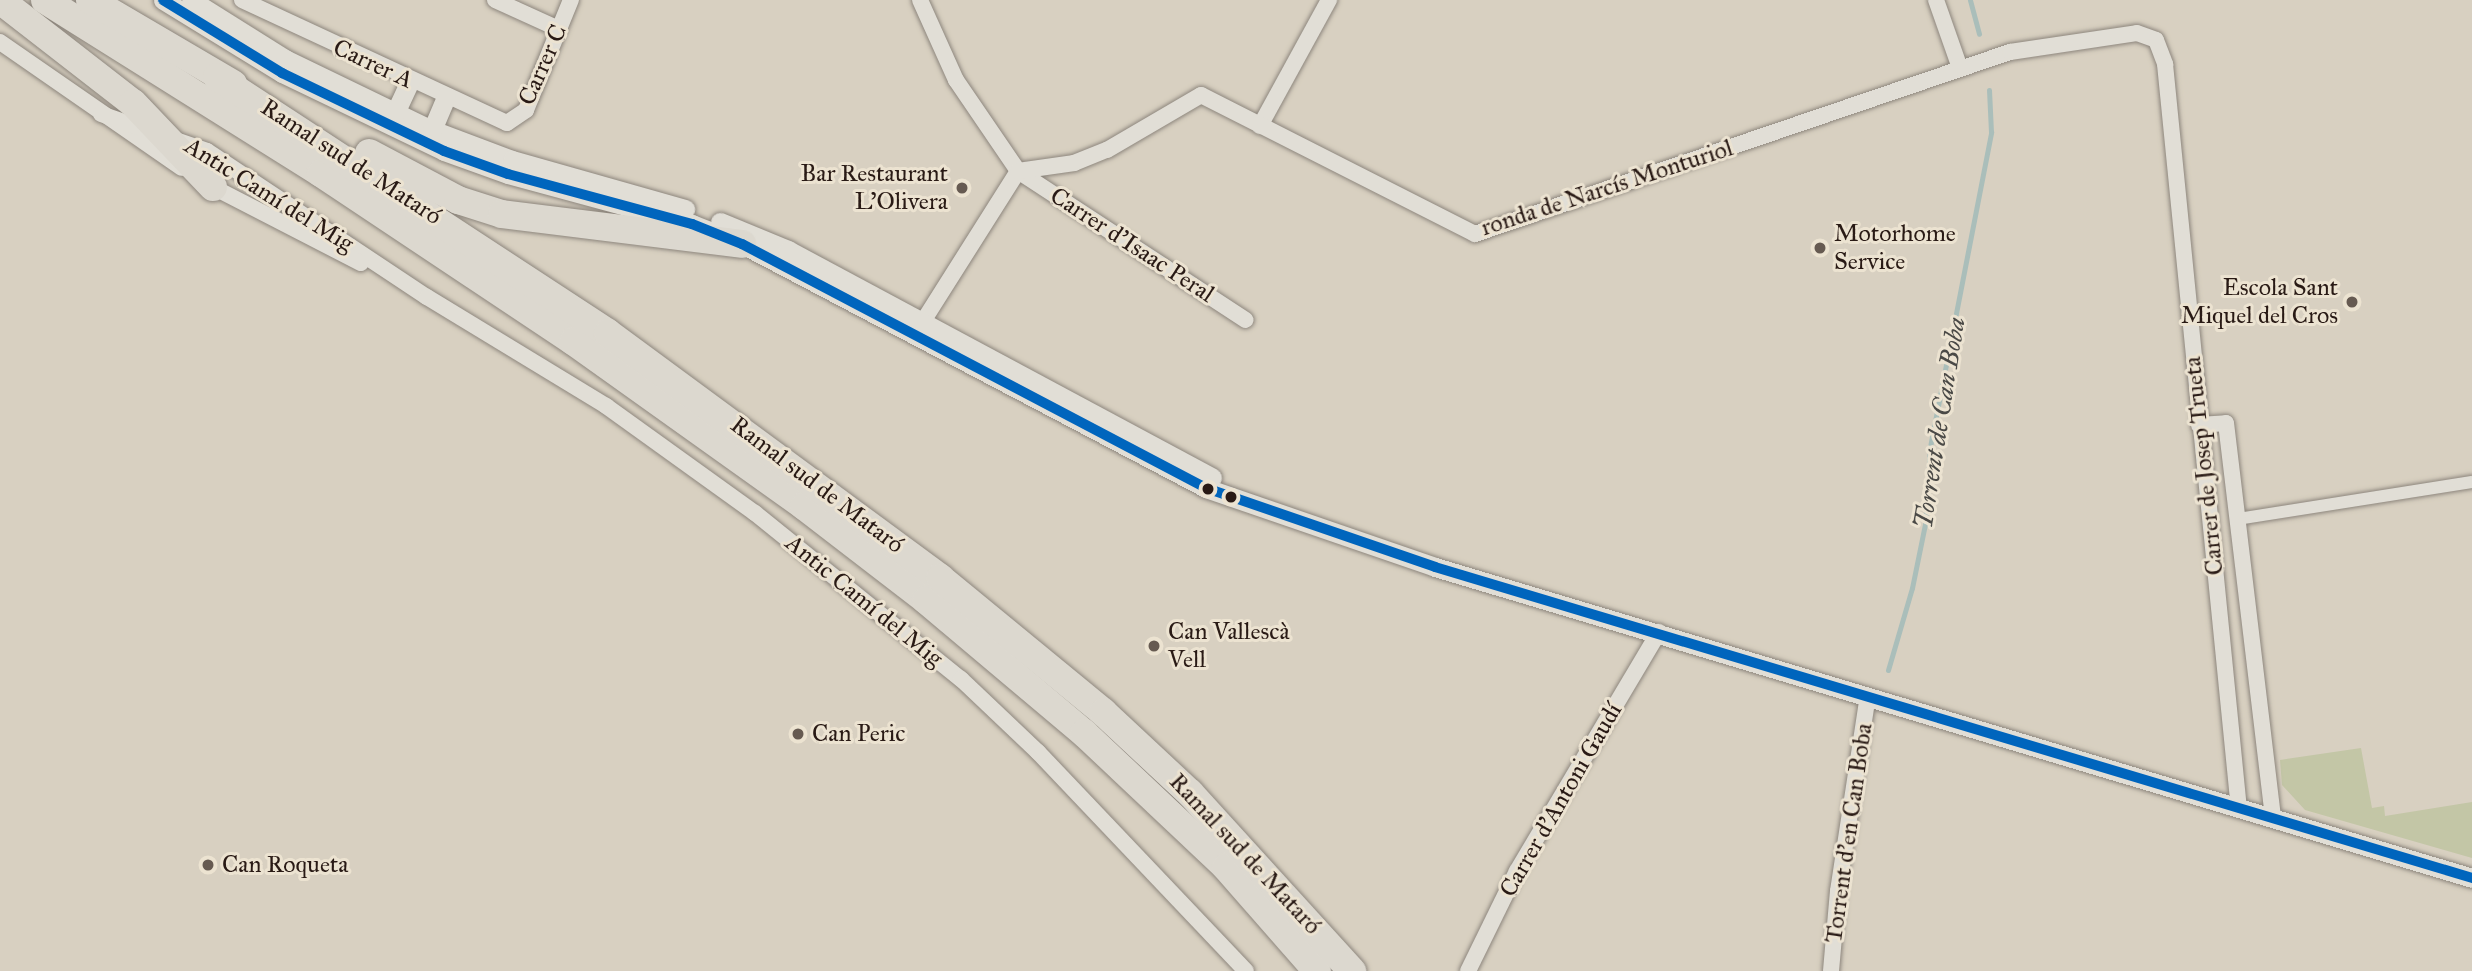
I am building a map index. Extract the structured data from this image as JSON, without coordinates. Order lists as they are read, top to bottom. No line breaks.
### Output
{"streets":{"highway":["Ramal sud de Mataró"],"street":["Carrer A","Carrer C","ronda de Narcís Monturiol","Antic Camí del Mig","Carrer d'Isaac Peral","Carrer de Josep Trueta","Carrer d'Antoni Gaudí","Torrent d'en Can Boba"]},"crossings":[["Carrer A","Carrer C"],["ronda de Narcís Monturiol","Carrer d'Isaac Peral"],["ronda de Narcís Monturiol","Carrer de Josep Trueta"]],"water":["Torrent de Can Boba"],"places":["Bar Restaurant L'Olivera","Motorhome Service","Escola Sant Miquel del Cros","Can Vallescà Vell","Can Peric","Can Roqueta"]}
